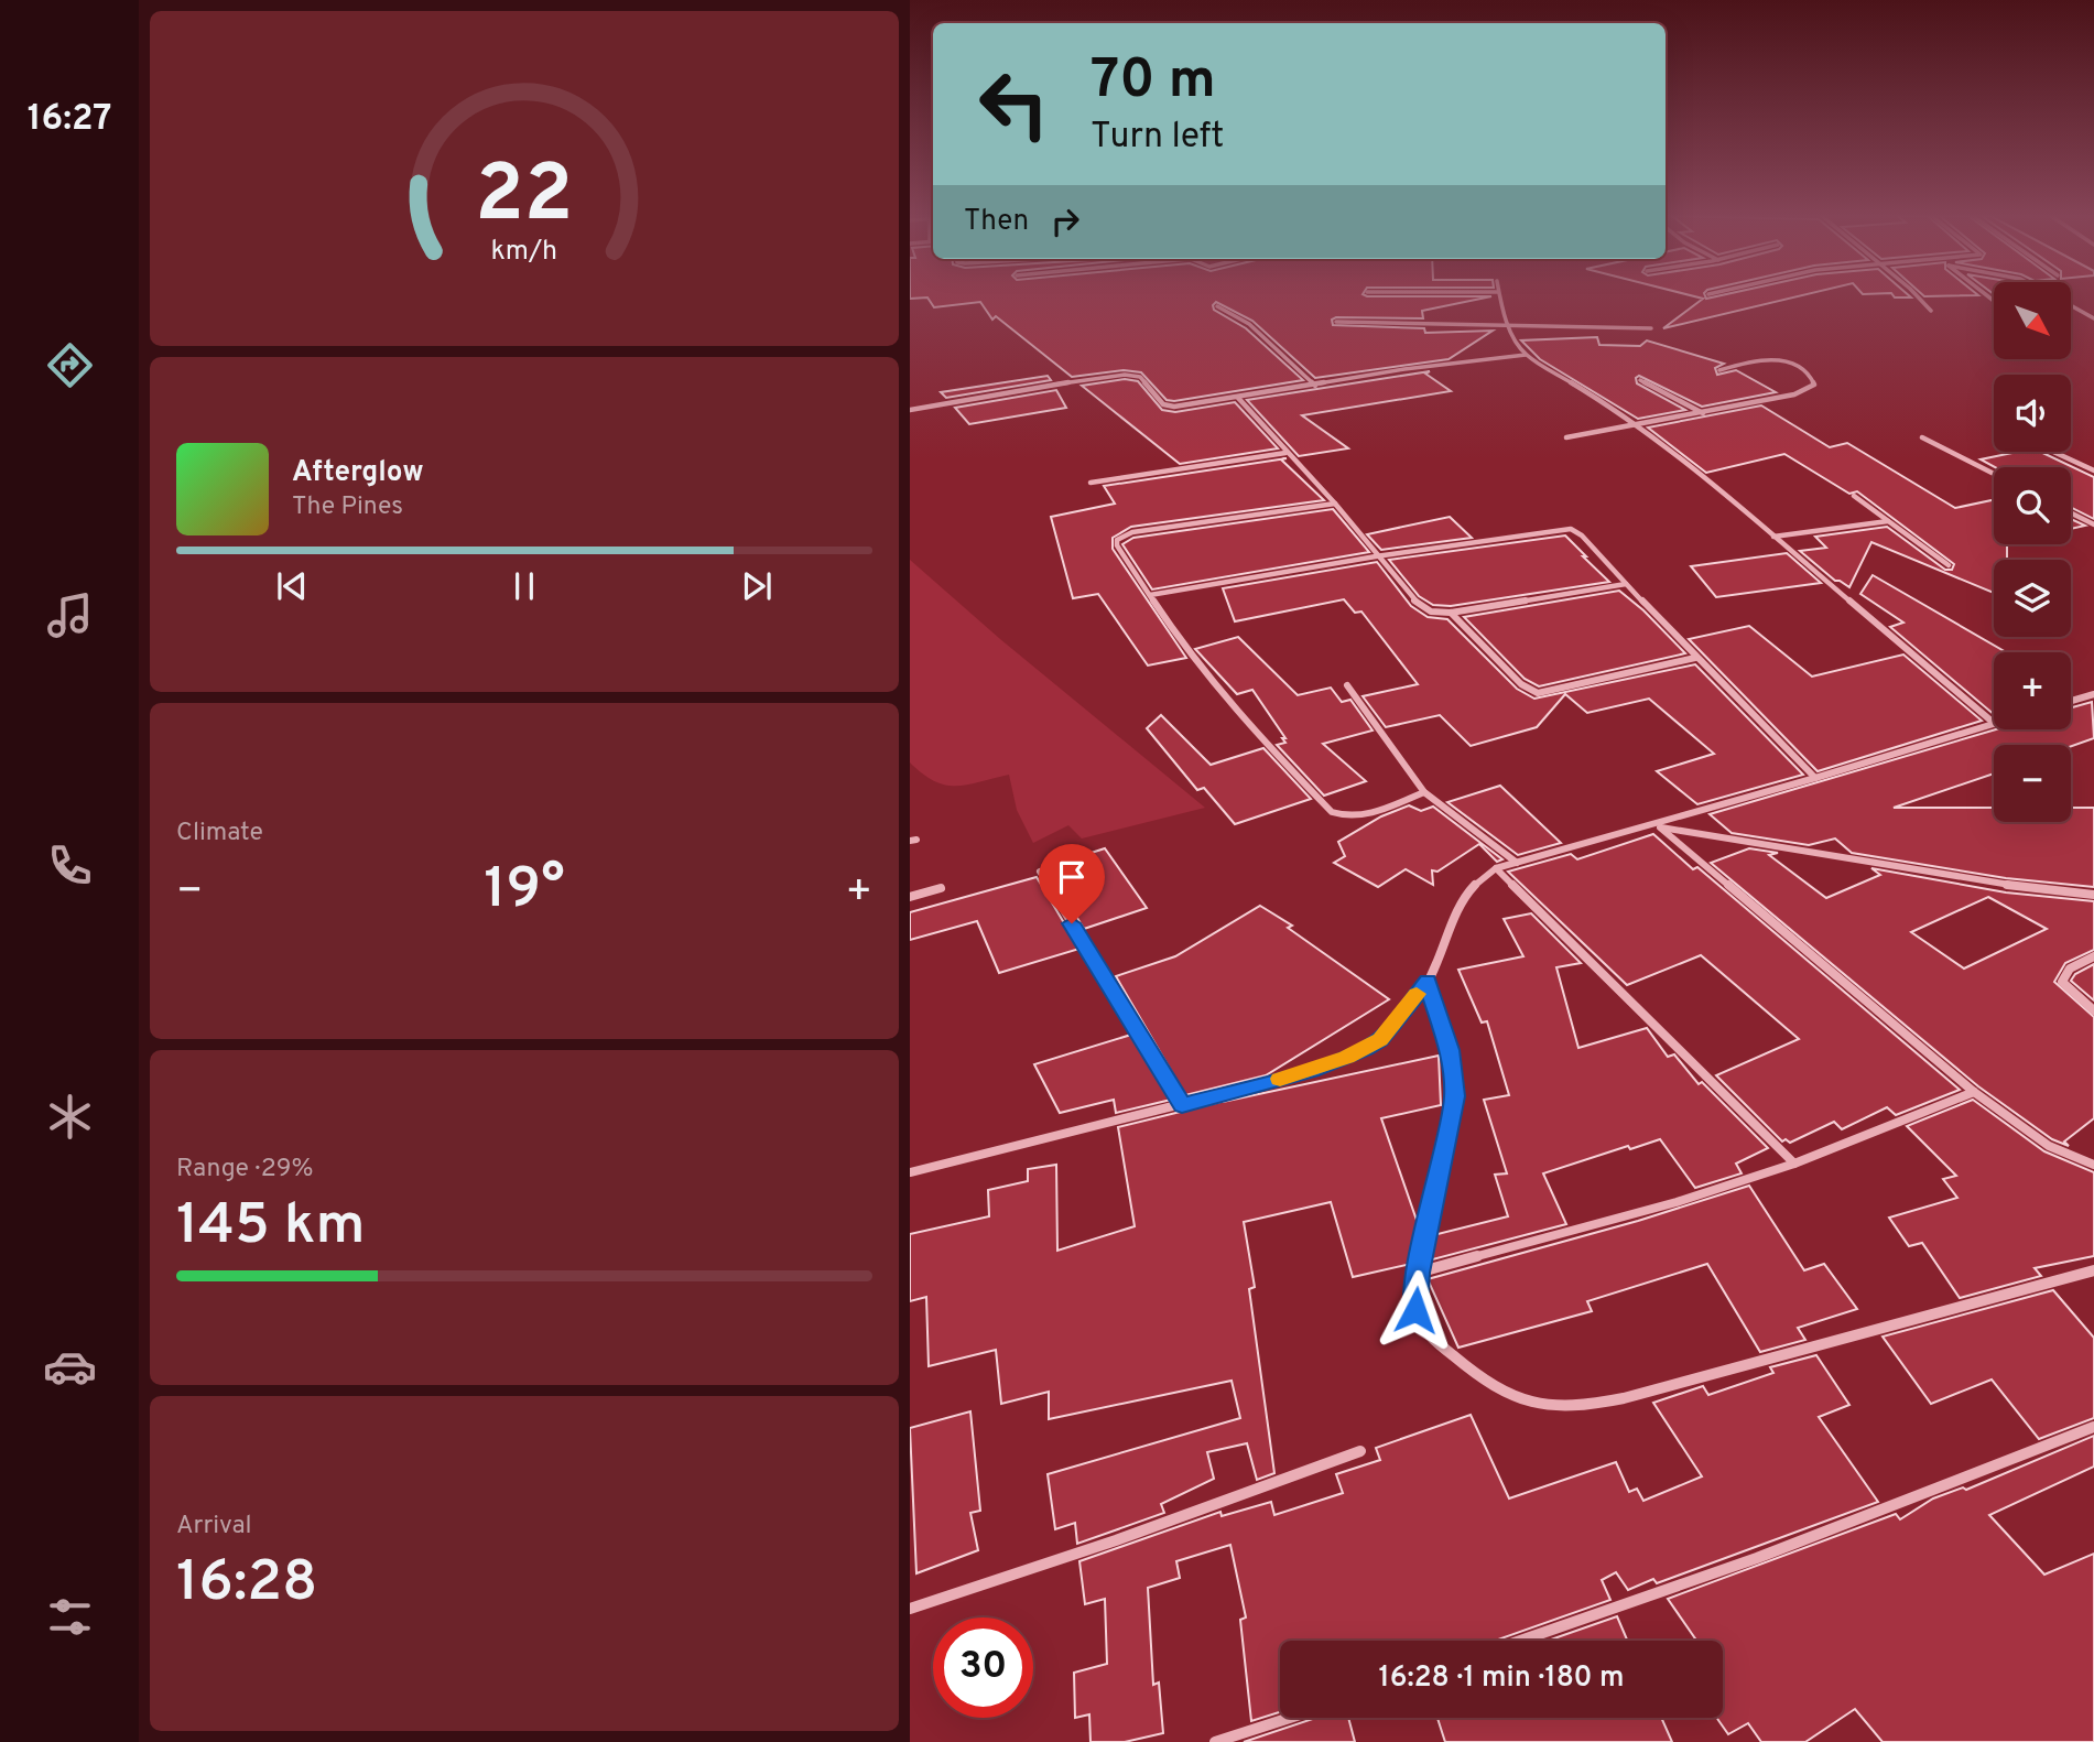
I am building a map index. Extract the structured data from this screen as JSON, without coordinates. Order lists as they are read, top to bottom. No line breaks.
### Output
{"north":"bottom right","page":{"tabs":"16:27","turn":["70 m","Turn left"],"then":"Then","map_buttons":["+","−"],"song":["Afterglow","The Pines"],"tile":["Climate",["Range · 29%","145 km"],["Arrival","16:28"]],"heat":["−","19°","+"],"limit":"30","trip":"16:28 · 1 min · 180 m","gauge":["22","km/h"]}}
